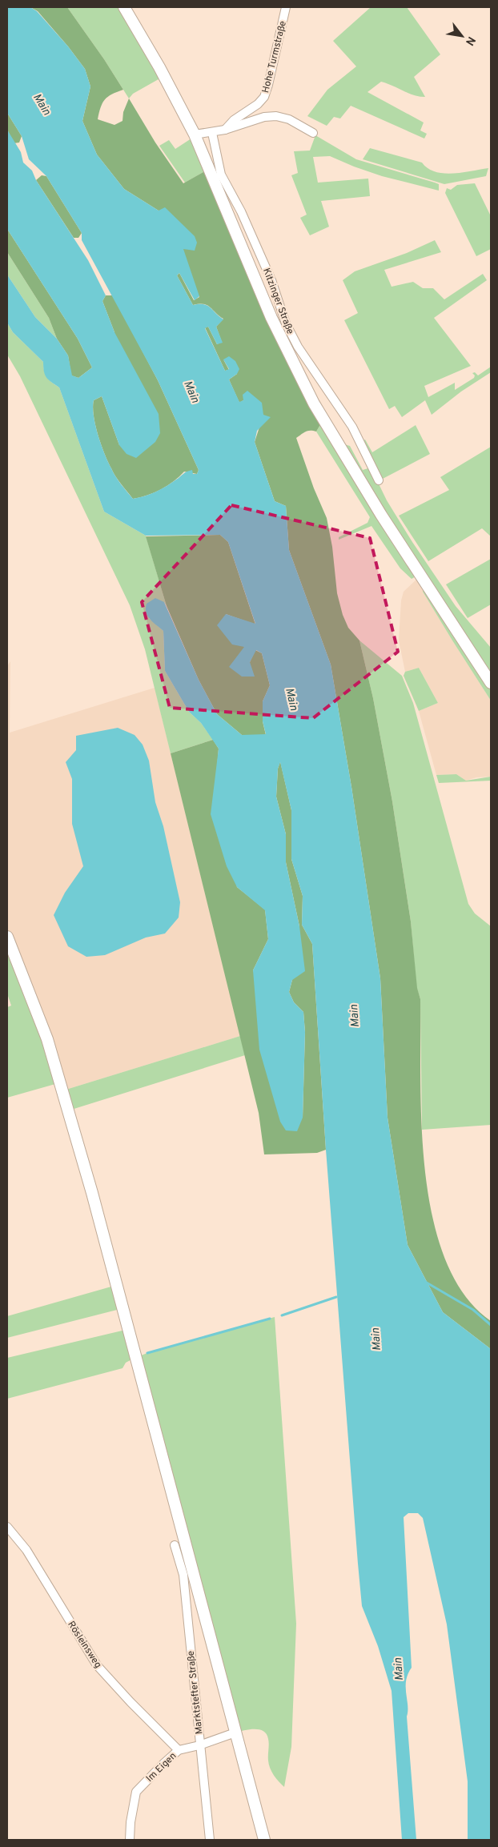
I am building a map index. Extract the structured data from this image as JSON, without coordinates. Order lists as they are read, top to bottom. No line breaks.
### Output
{"streets":{"street":["Hohe Turmstraße","Kitzinger Straße","Rösleinsweg","Marktstefter Straße","Im Eigen"]},"crossings":[["Hohe Turmstraße","Kitzinger Straße"],["Rösleinsweg","Im Eigen"],["Marktstefter Straße","Im Eigen"]],"water":["Main"],"north":"bottom right"}
